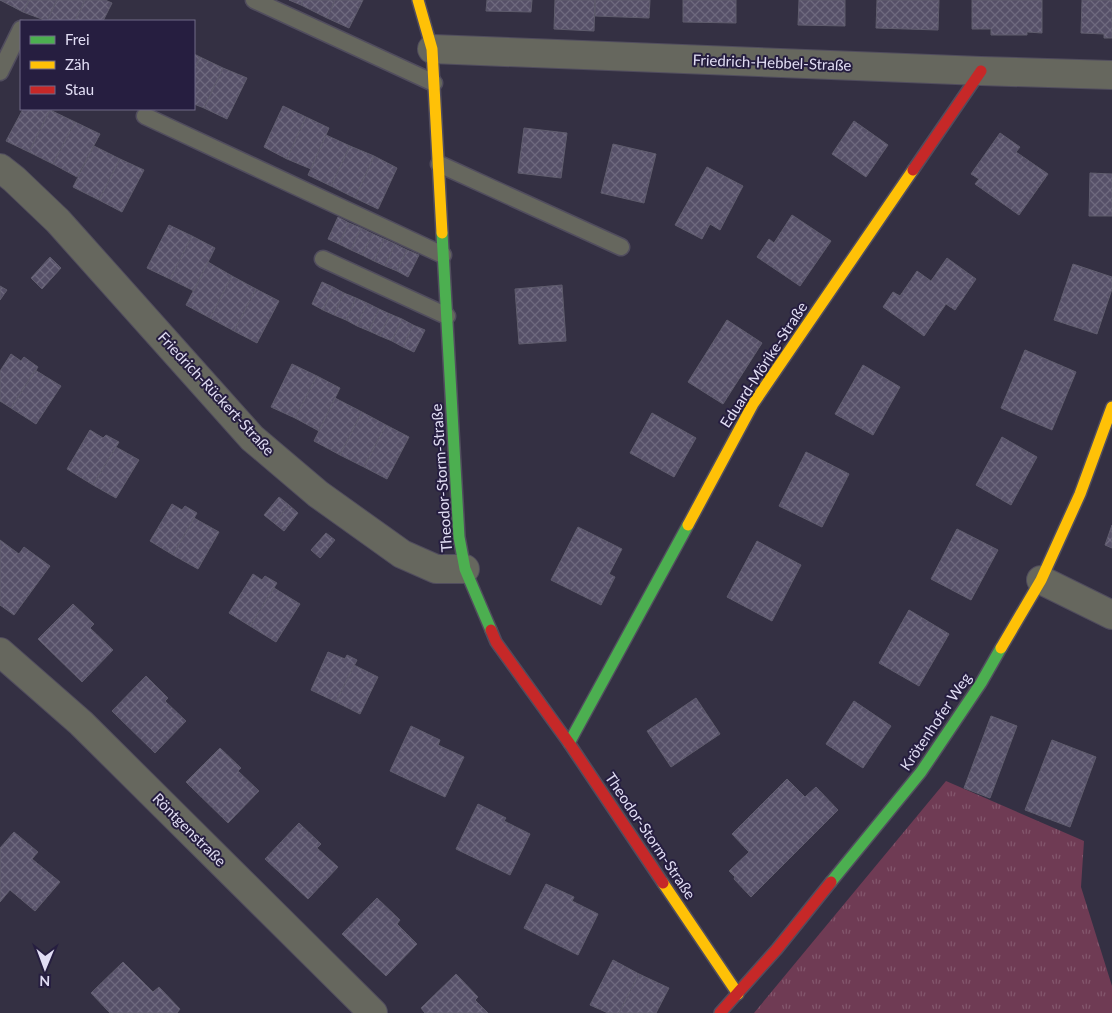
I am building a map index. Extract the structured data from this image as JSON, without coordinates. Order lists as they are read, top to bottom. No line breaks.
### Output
{"streets":{"street":["Friedrich-Hebbel-Straße","Eduard-Mörike-Straße","Friedrich-Rückert-Straße","Theodor-Storm-Straße","Krötenhofer Weg","Röntgenstraße"]},"crossings":[["Friedrich-Hebbel-Straße","Eduard-Mörike-Straße"],["Friedrich-Hebbel-Straße","Theodor-Storm-Straße"],["Eduard-Mörike-Straße","Theodor-Storm-Straße"],["Friedrich-Rückert-Straße","Theodor-Storm-Straße"],["Theodor-Storm-Straße","Krötenhofer Weg"]],"legend":["Frei","Zäh","Stau"],"north":"bottom"}
